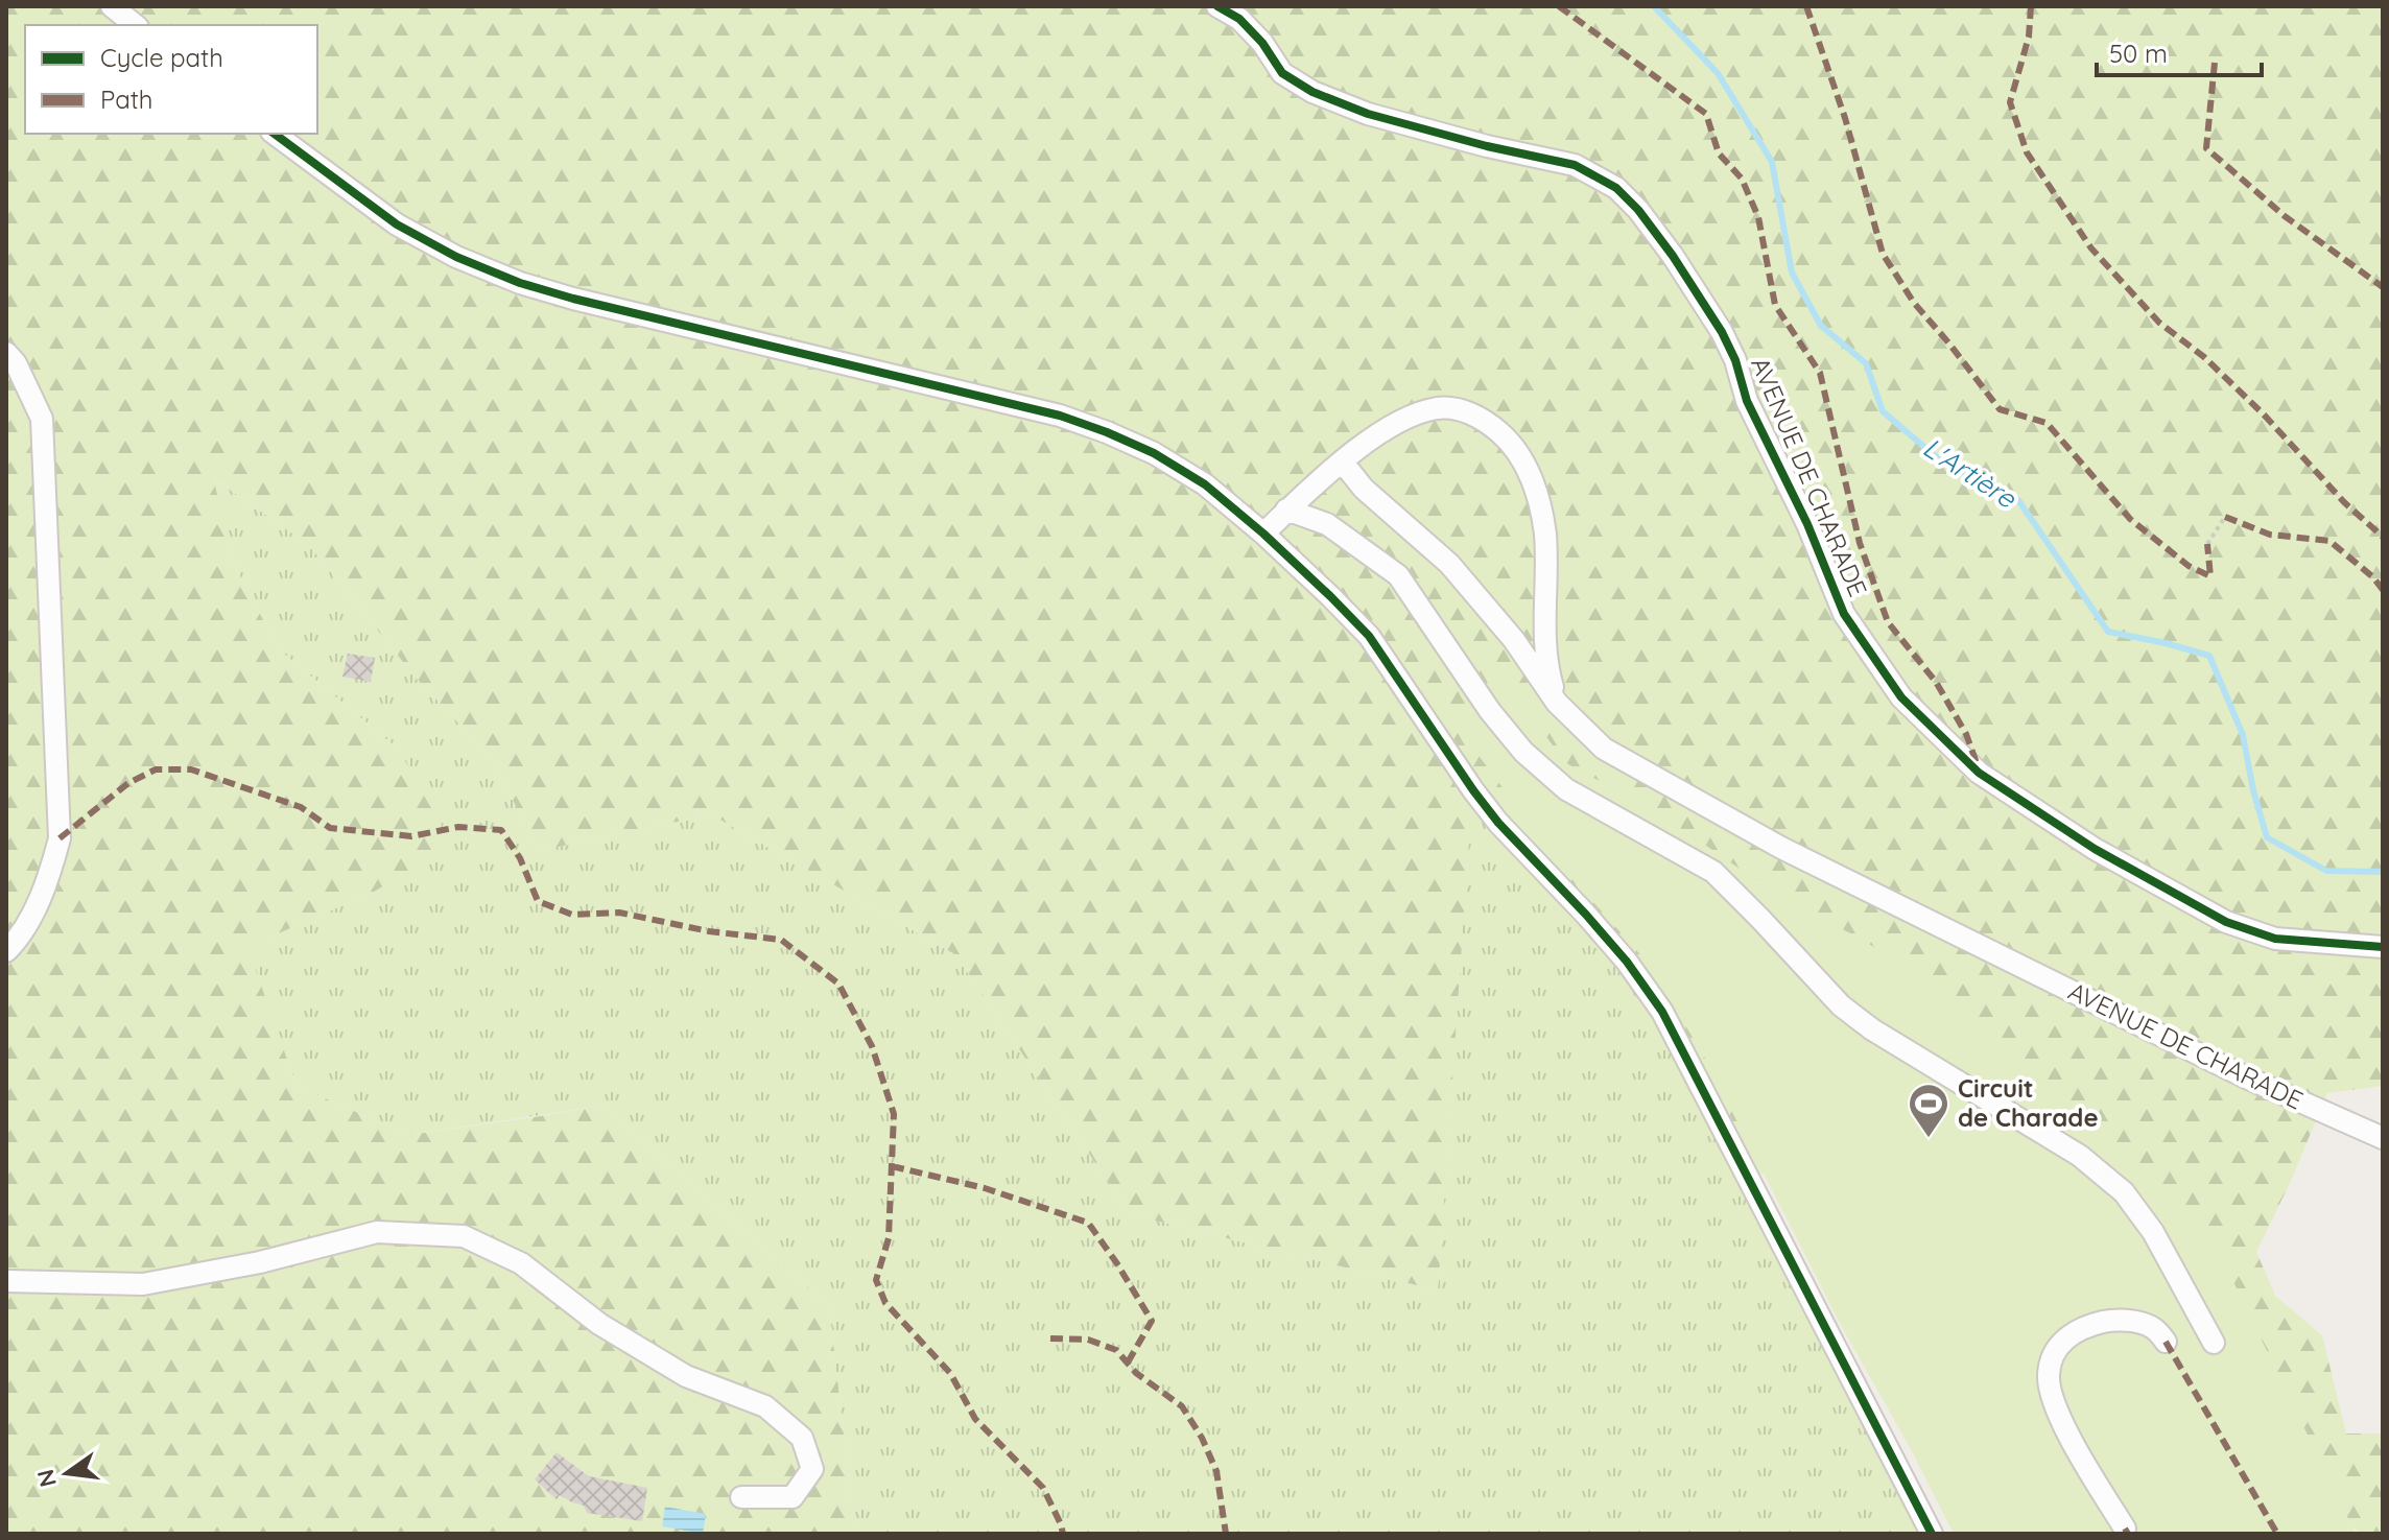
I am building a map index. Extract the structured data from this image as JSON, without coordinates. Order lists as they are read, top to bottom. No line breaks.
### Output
{"streets":{"street":["AVENUE DE CHARADE"]},"water":["L'Artière"],"places":{"sports":["Circuit de Charade"]},"legend":["Cycle path","Path"],"scale_bar":"50 m","north":"left"}
